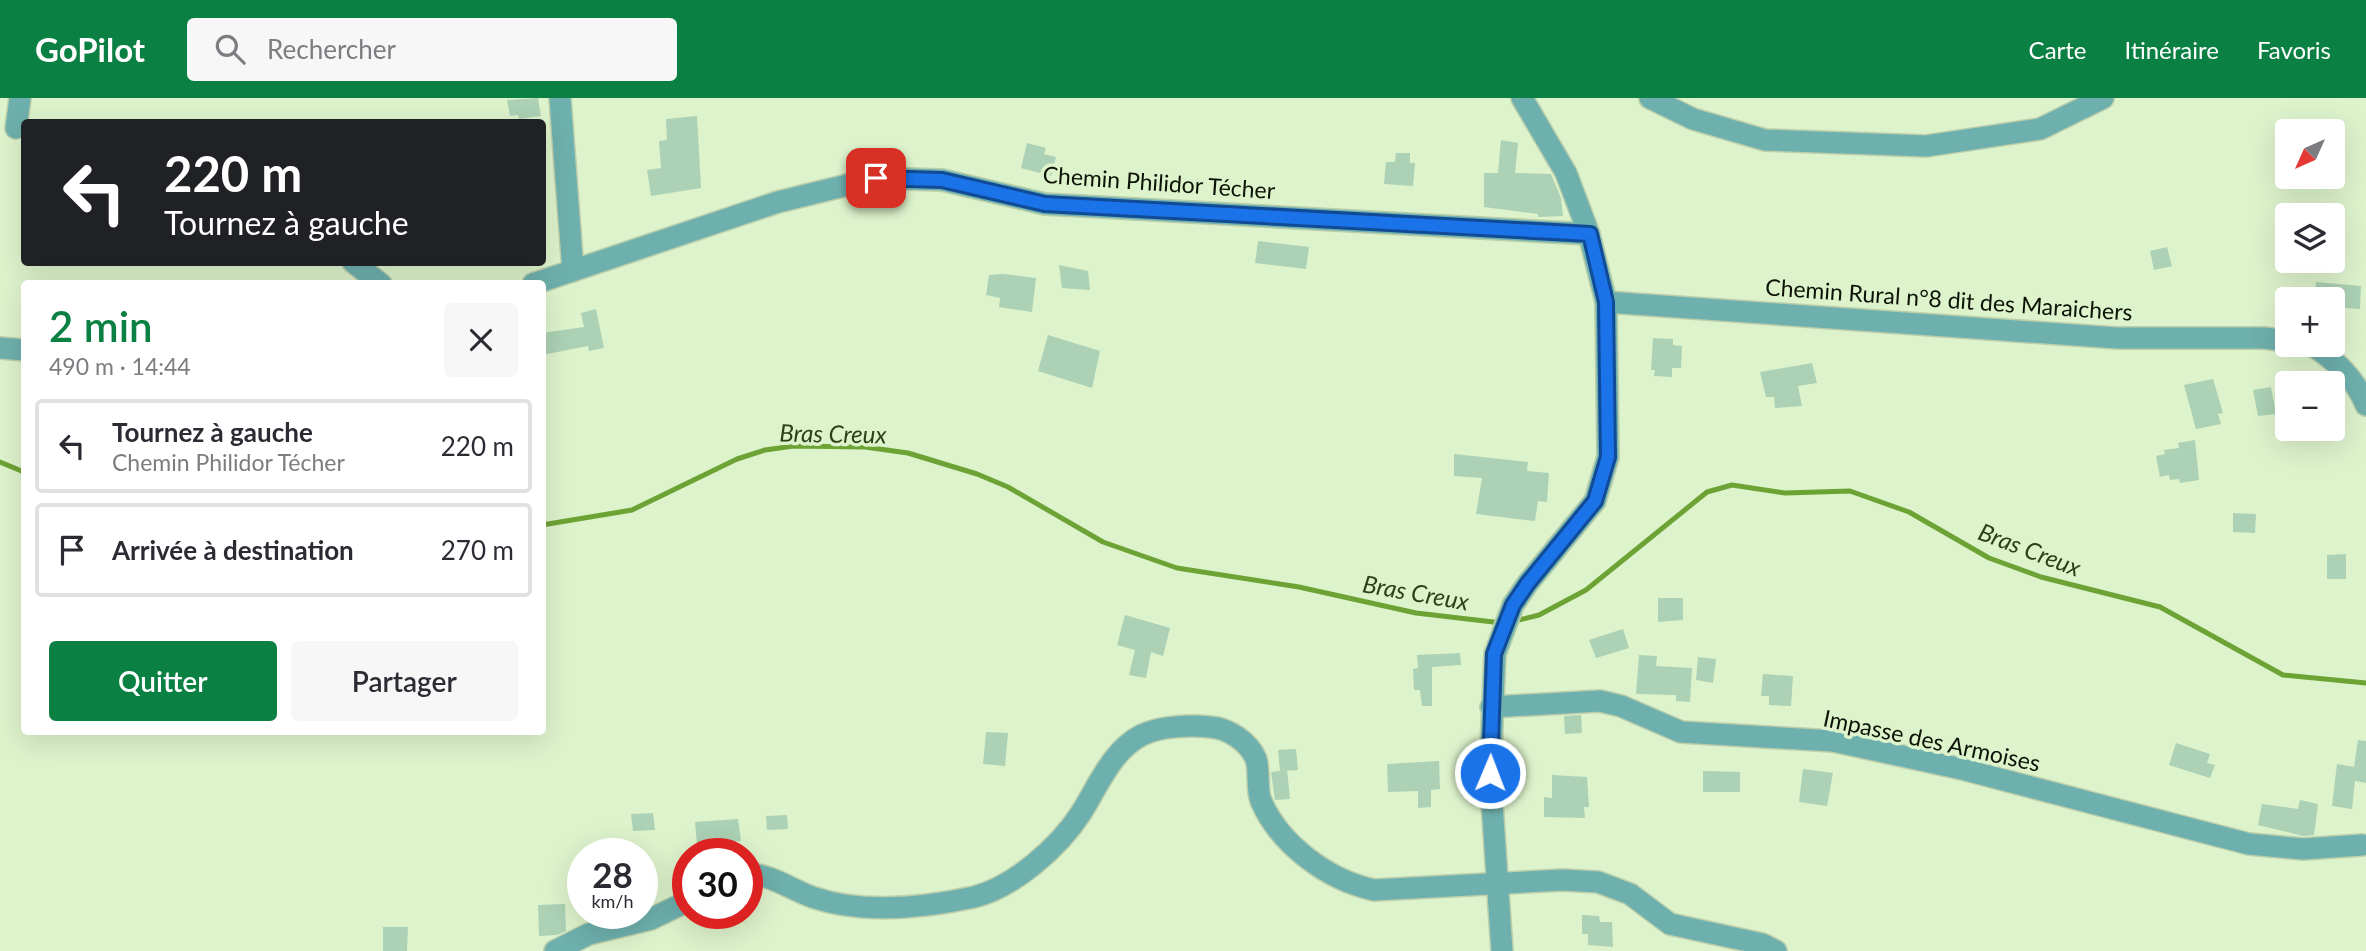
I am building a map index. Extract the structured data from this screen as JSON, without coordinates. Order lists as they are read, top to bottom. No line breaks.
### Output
{"streets":{"street":["Chemin Philidor Técher","Chemin Rural n°8 dit des Maraichers","Impasse des Armoises"]},"water":["Bras Creux"],"north":"bottom left","page":{"header":"GoPilot","search":"Rechercher","nav":["Carte","Itinéraire","Favoris"],"map_buttons":["+","−"],"turn":["220 m","Tournez à gauche"],"heading":["2 min","490 m · 14:44"],"list":[{"name":"Tournez à gauche","note":"Chemin Philidor Técher","value":"220 m"},{"name":"Arrivée à destination","value":"270 m"}],"buttons":["Quitter","Partager"],"speed":"28 km/h","limit":"30"}}
